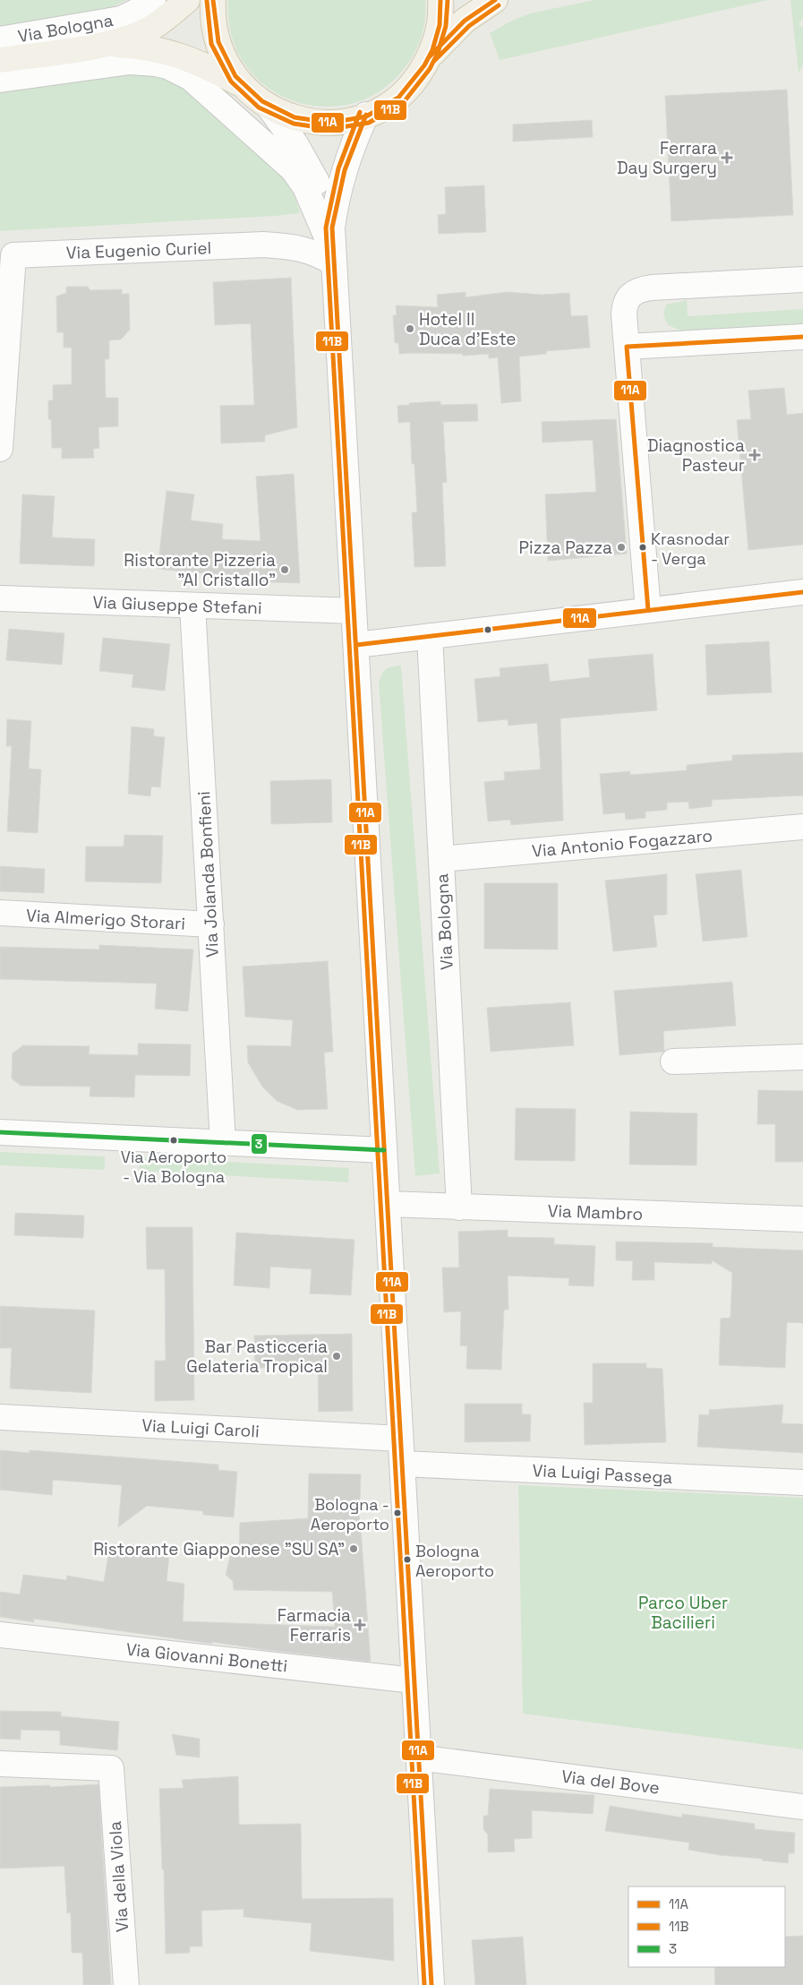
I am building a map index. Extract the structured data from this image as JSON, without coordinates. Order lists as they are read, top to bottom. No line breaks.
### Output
{"streets":{"street":["Via Bologna","Via Eugenio Curiel","Via Giuseppe Stefani","Via Antonio Fogazzaro","Via Jolanda Bonfieni","Via Almerigo Storari","Via Mambro","Via Luigi Caroli","Via Luigi Passega","Via Giovanni Bonetti","Via del Bove","Via della Viola"]},"crossings":[["Via Bologna","Via Antonio Fogazzaro"],["Via Bologna","Via Mambro"],["Via Giuseppe Stefani","Via Jolanda Bonfieni"],["Via Jolanda Bonfieni","Via Almerigo Storari"]],"parks":["Parco Uber Bacilieri"],"places":{"health":["Ferrara Day Surgery","Diagnostica Pasteur","Farmacia Ferraris"],"other":["Hotel Il Duca d'Este","Pizza Pazza","Krasnodar - Verga","Ristorante Pizzeria \"Al Cristallo\"","Via Aeroporto - Via Bologna","Bar Pasticceria Gelateria Tropical","Bologna - Aeroporto","Ristorante Giapponese \"SU SA\"","Bologna Aeroporto"]},"lines":["transit line 11A","transit line 11B","transit line 3"],"legend":["11A","11B","3"]}
